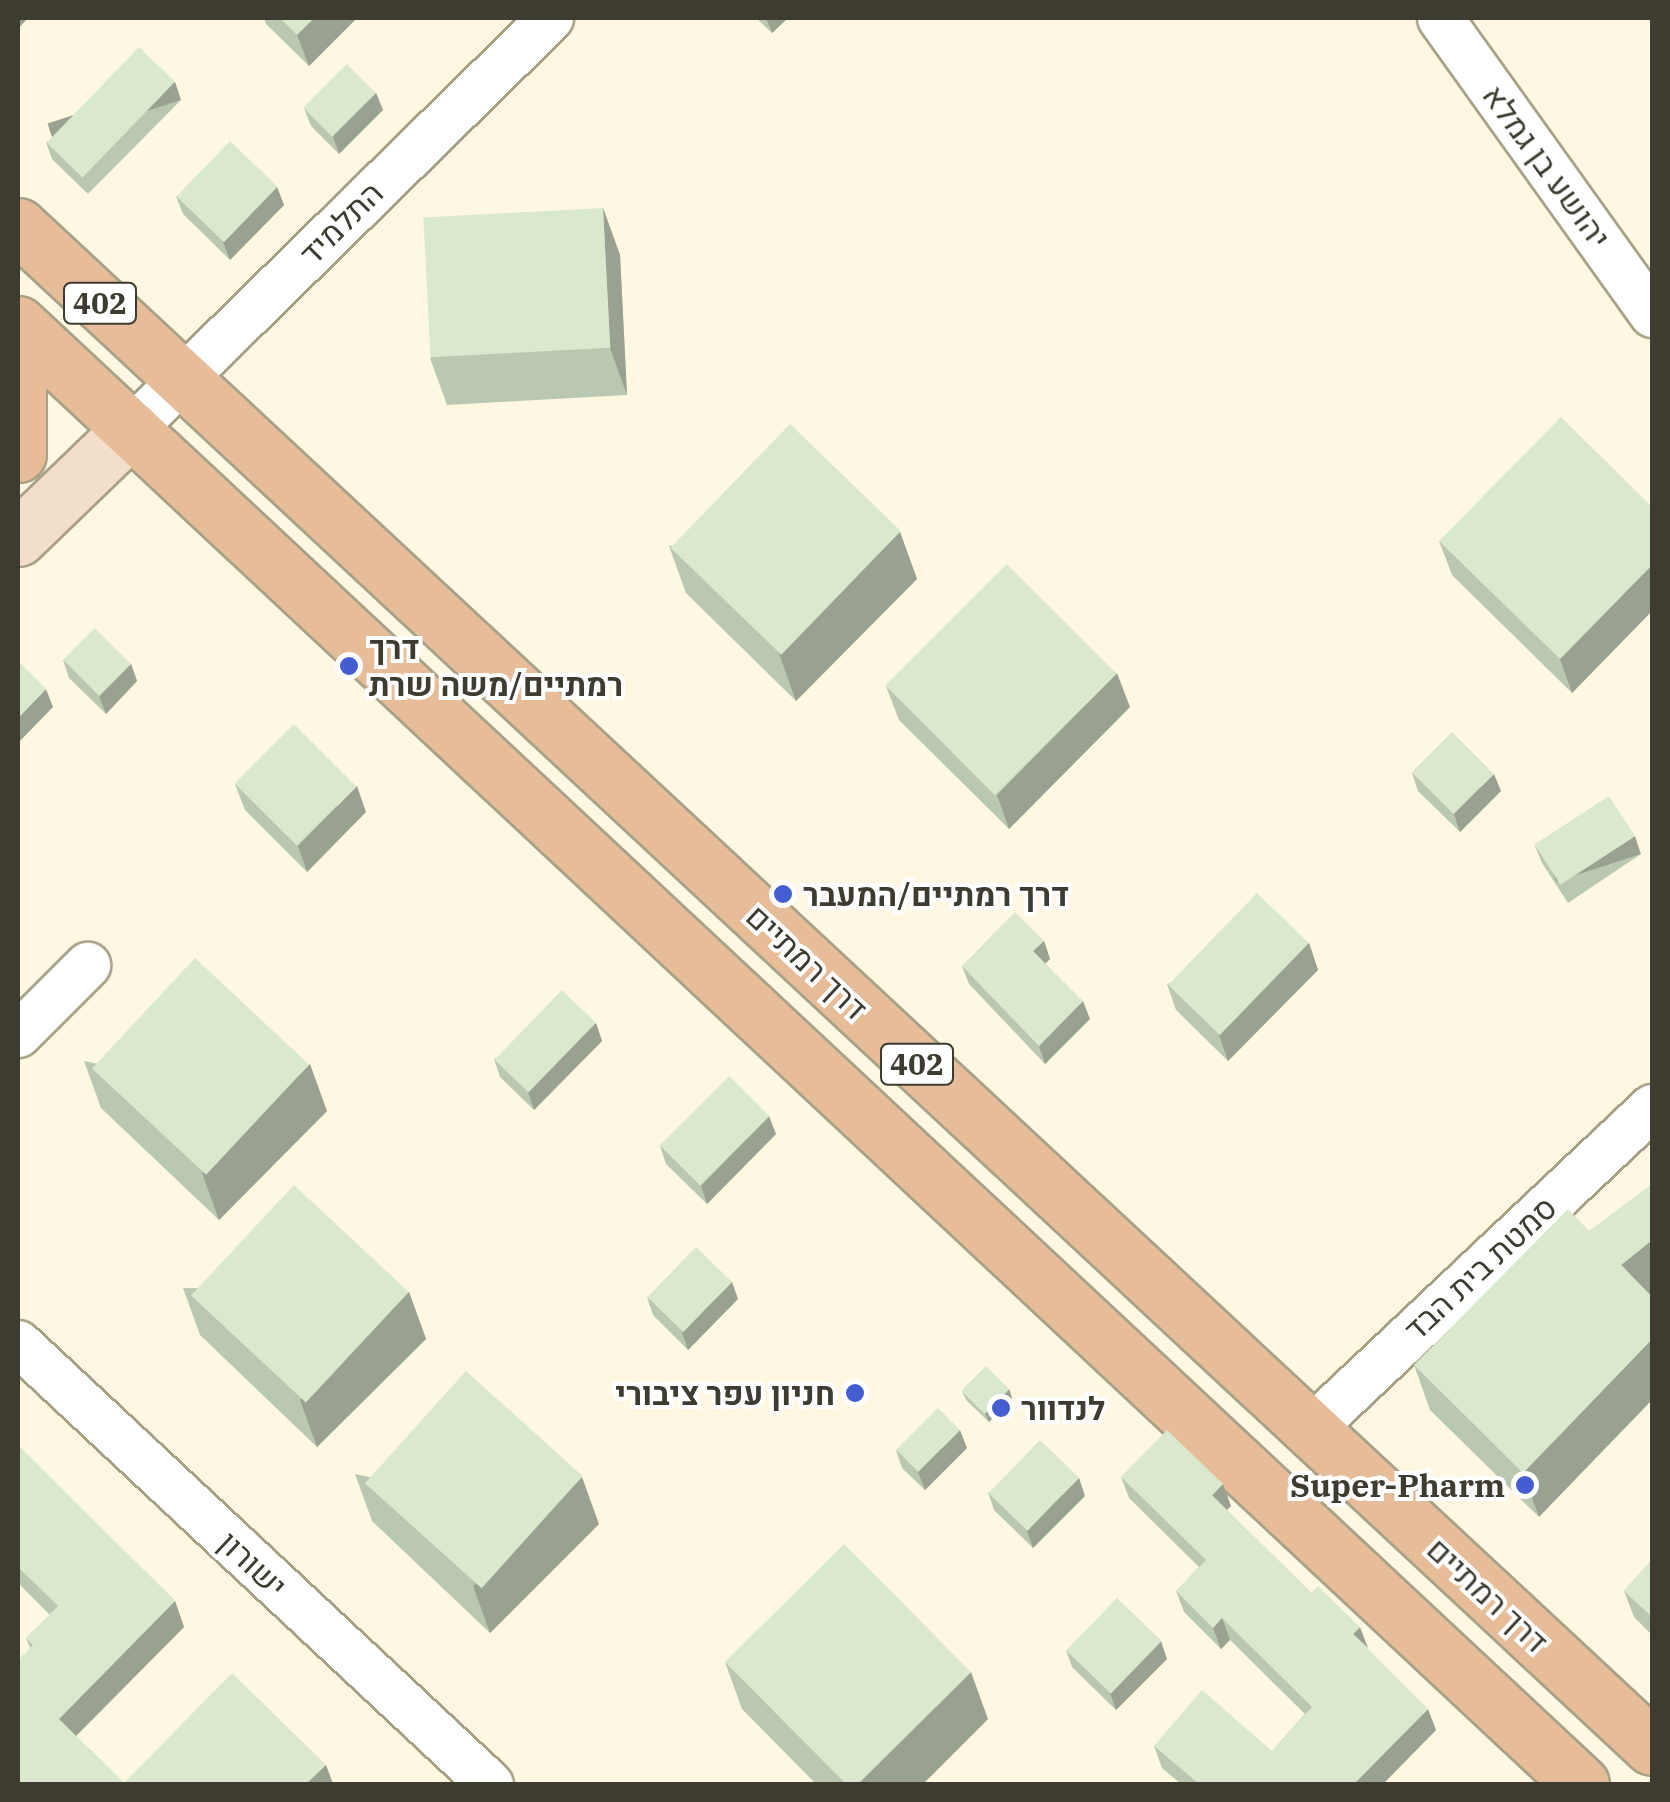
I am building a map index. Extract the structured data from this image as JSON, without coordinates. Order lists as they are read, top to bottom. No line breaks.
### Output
{"streets":{"main road":["402","דרך רמתיים"],"street":["יהושע בן גמלא","התלמיד","סמטת בית הבד","ישורון"]},"crossings":[["התלמיד","402"],["התלמיד","דרך רמתיים"],["402","דרך רמתיים"],["דרך רמתיים","סמטת בית הבד"]],"places":["דרך רמתיים/משה שרת","דרך רמתיים/המעבר","חניון עפר ציבורי","לנדוור","Super-Pharm"]}
